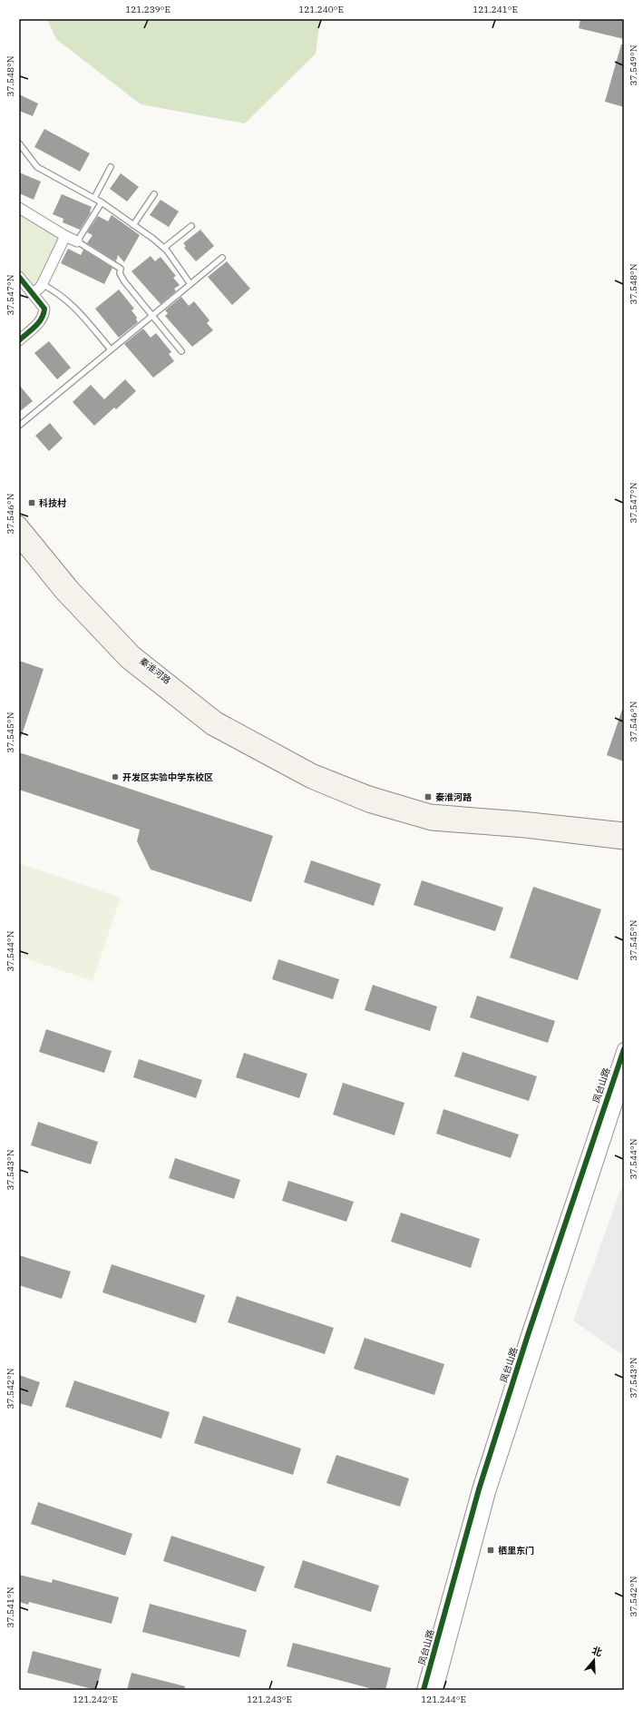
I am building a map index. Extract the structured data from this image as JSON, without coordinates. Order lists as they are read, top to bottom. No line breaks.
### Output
{"streets":{"main road":["秦淮河路"],"street":["凤台山路"]},"places":{"transit":["科技村","秦淮河路","栖里东门"],"other":["开发区实验中学东校区"]},"north":"top","coordinates":["121.239°E","121.240°E","121.241°E","37.549°N","37.548°N","37.547°N","37.546°N","37.545°N","37.544°N","37.543°N","37.542°N","37.541°N","121.242°E","121.243°E","121.244°E"]}
